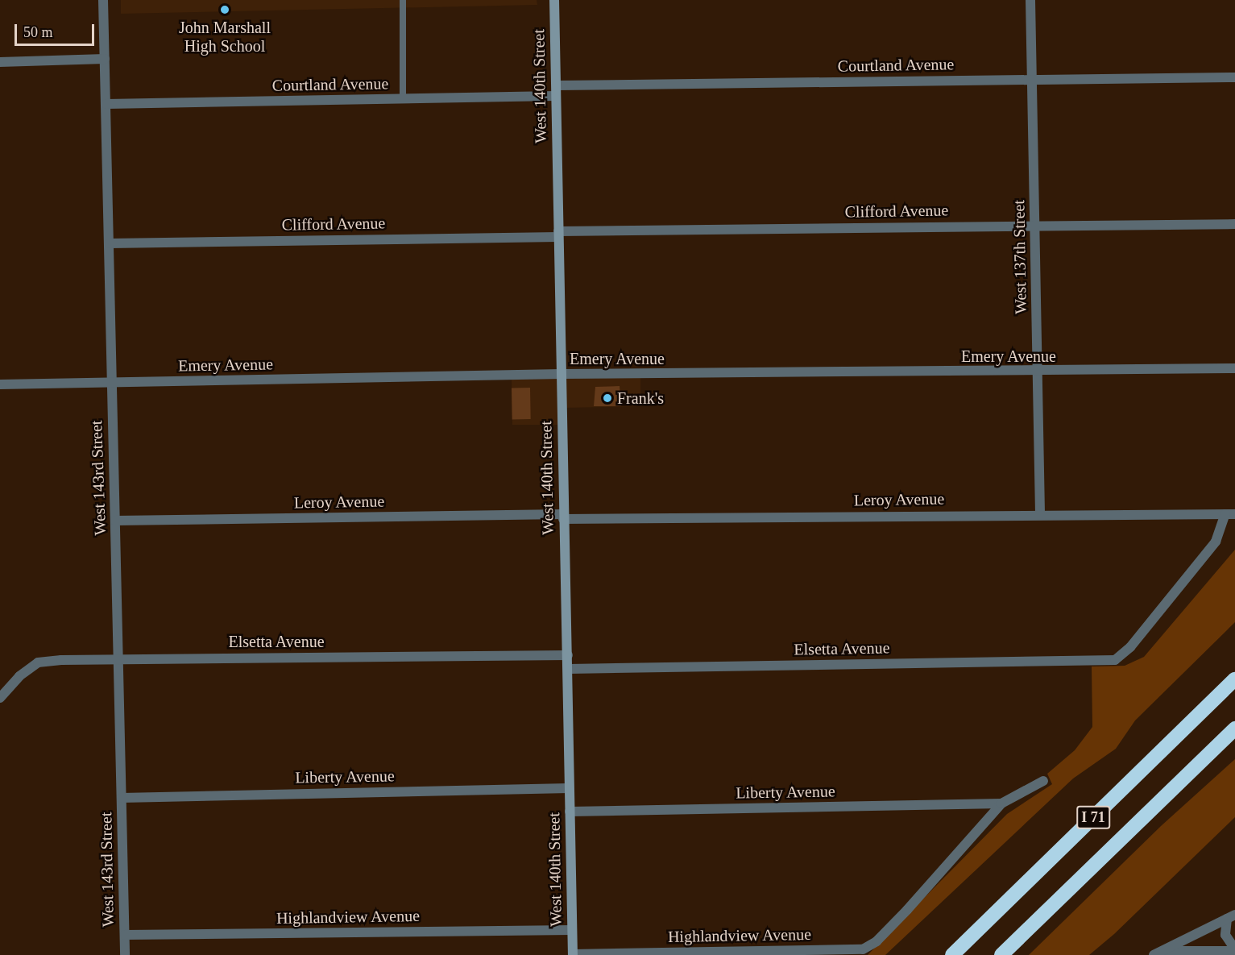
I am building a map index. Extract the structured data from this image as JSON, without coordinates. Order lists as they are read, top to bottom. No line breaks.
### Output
{"streets":{"highway":["I 71"],"street":["Courtland Avenue","West 140th Street","Clifford Avenue","West 137th Street","Emery Avenue","West 143rd Street","Leroy Avenue","Elsetta Avenue","Liberty Avenue","Highlandview Avenue"]},"crossings":[["Courtland Avenue","West 140th Street"],["Courtland Avenue","West 137th Street"],["Courtland Avenue","West 143rd Street"],["West 140th Street","Clifford Avenue"],["West 140th Street","Emery Avenue"],["West 140th Street","Leroy Avenue"],["West 140th Street","Elsetta Avenue"],["West 140th Street","Liberty Avenue"],["West 140th Street","Highlandview Avenue"],["Clifford Avenue","West 137th Street"],["Clifford Avenue","West 143rd Street"],["West 137th Street","Emery Avenue"],["West 137th Street","Leroy Avenue"],["Emery Avenue","West 143rd Street"],["West 143rd Street","Leroy Avenue"],["West 143rd Street","Elsetta Avenue"],["West 143rd Street","Liberty Avenue"],["West 143rd Street","Highlandview Avenue"],["Leroy Avenue","Elsetta Avenue"],["Liberty Avenue","Highlandview Avenue"]],"places":["John Marshall High School","Frank's"],"scale_bar":"50 m"}
